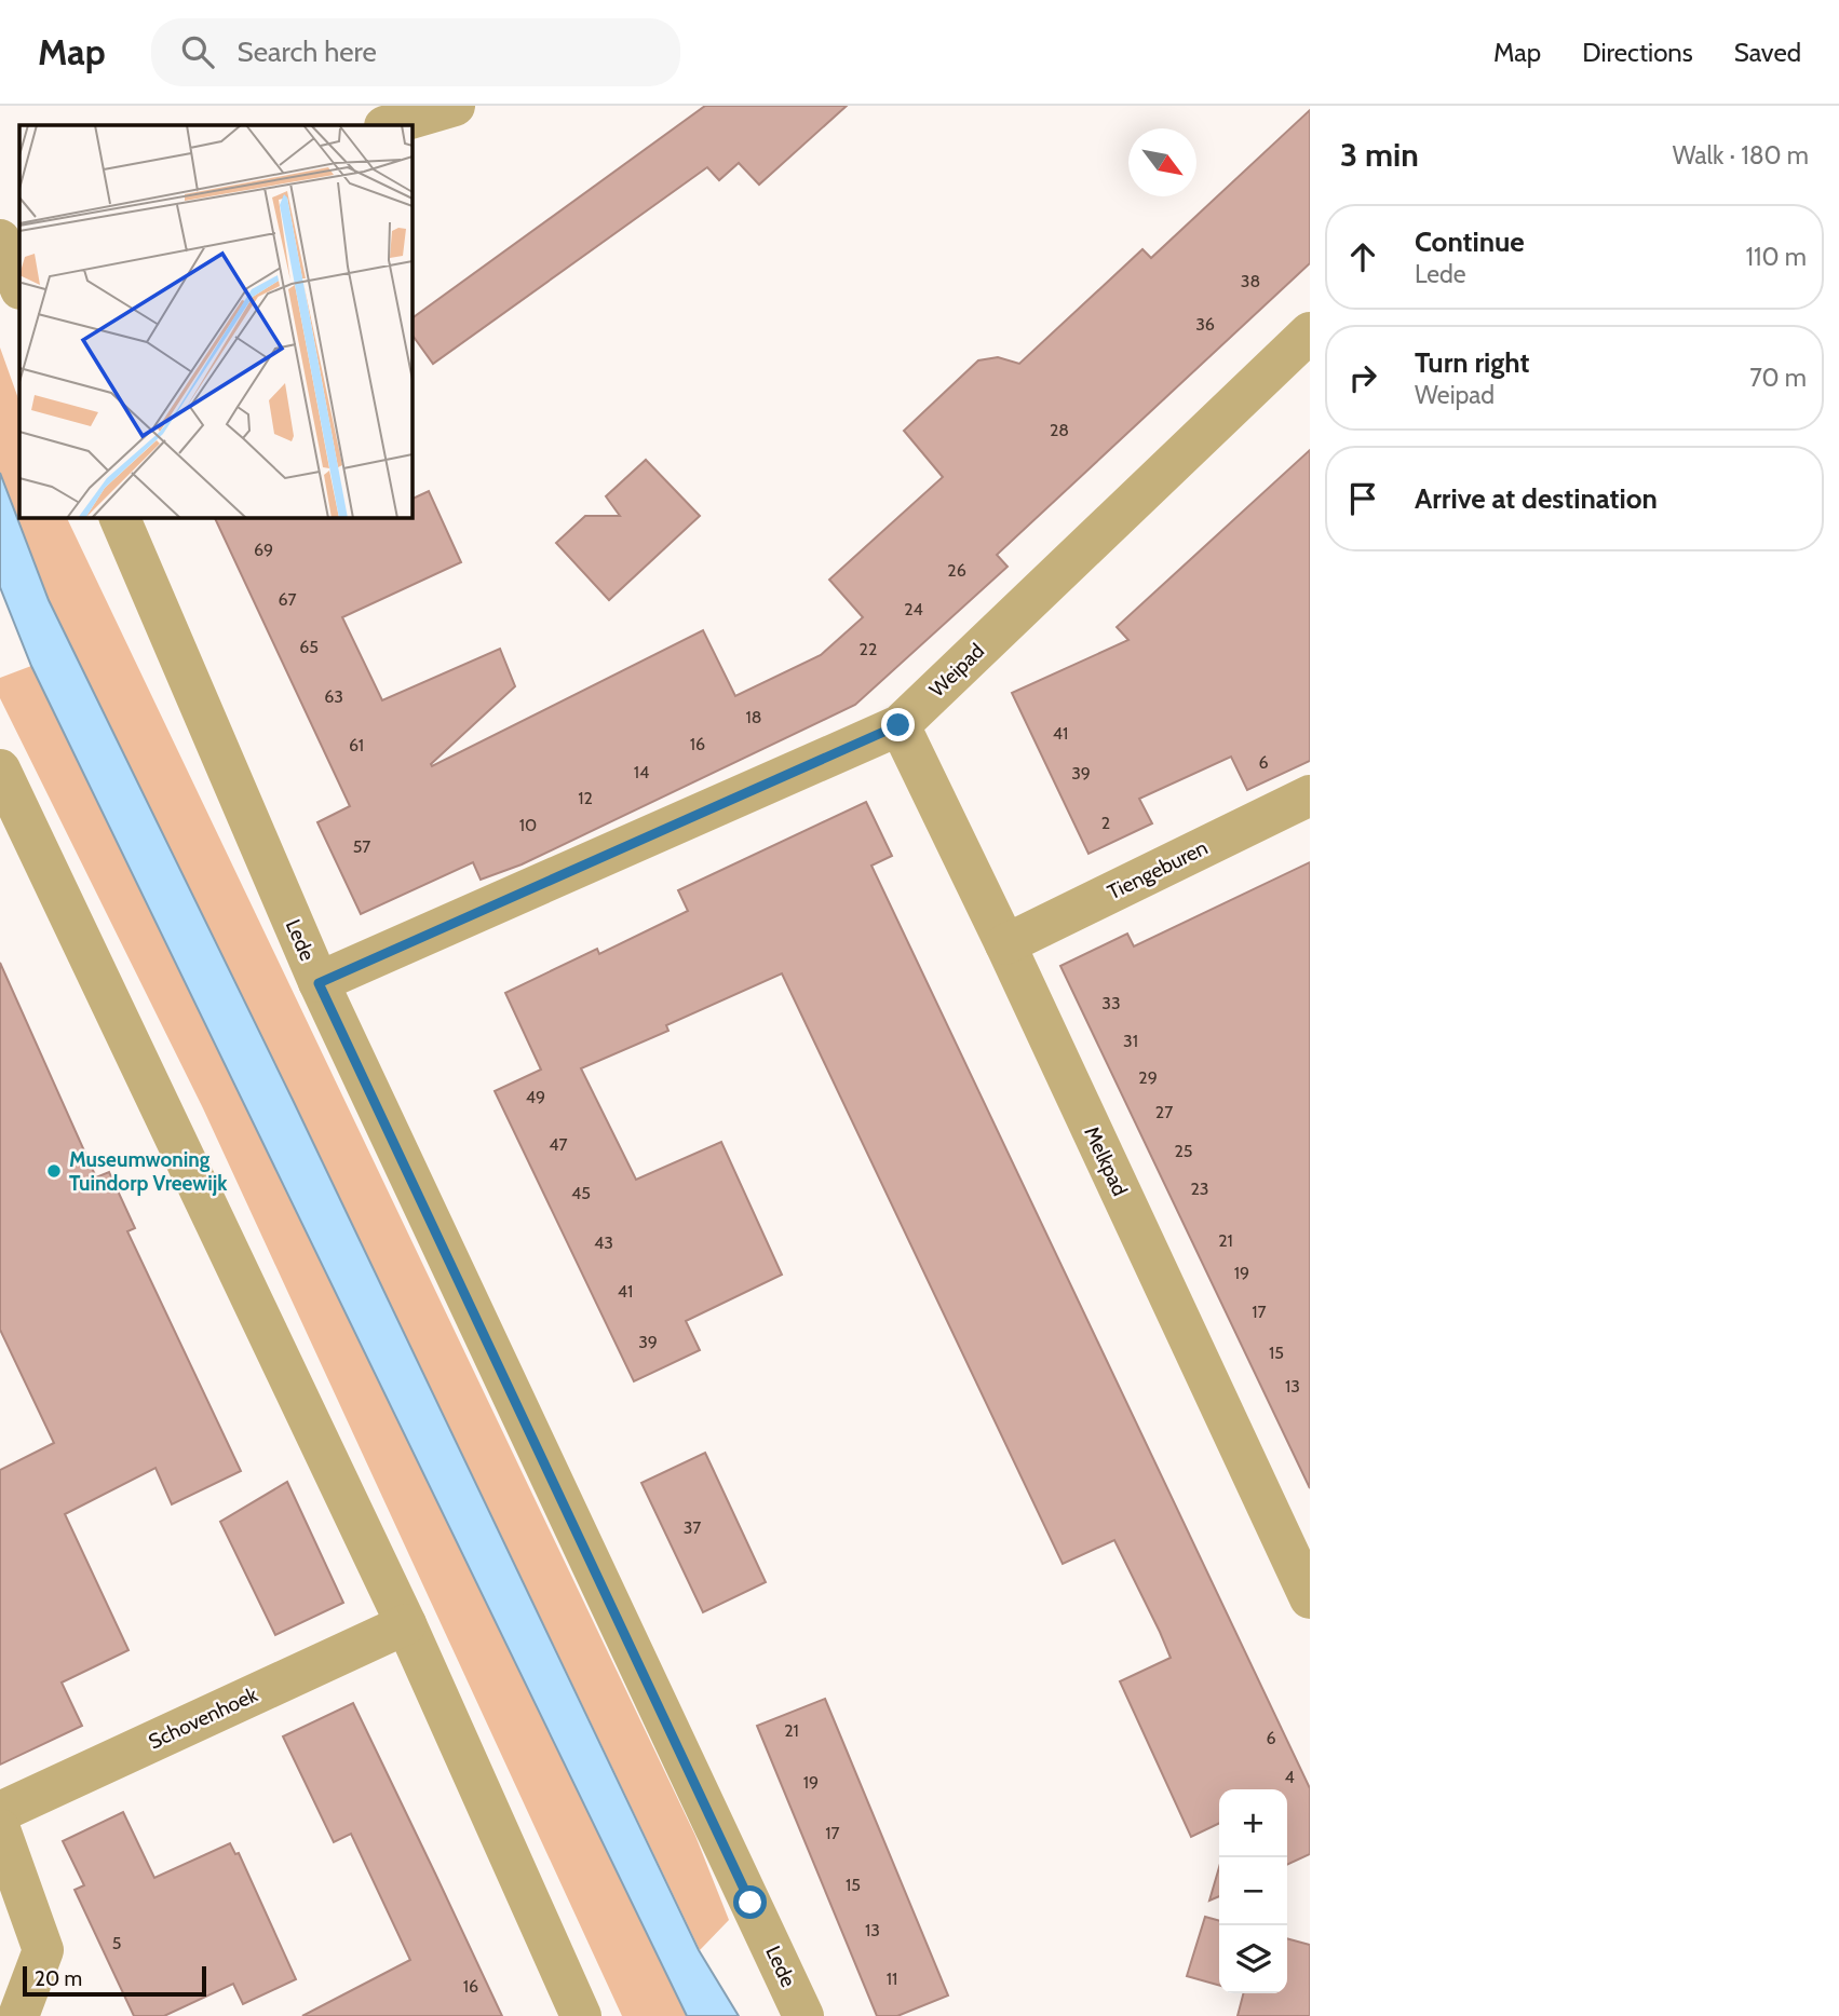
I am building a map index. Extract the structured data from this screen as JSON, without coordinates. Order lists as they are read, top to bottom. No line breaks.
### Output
{"streets":{"street":["Weipad","Tiengeburen","Lede","Melkpad","Schovenhoek"]},"crossings":[["Weipad","Lede"],["Weipad","Melkpad"],["Tiengeburen","Melkpad"]],"places":["Museumwoning Tuindorp Vreewijk"],"house_numbers":["38","36","28","69","26","67","24","65","22","63","18","41","16","61","6","14","39","12","2","10","57","33","31","29","49","27","47","25","23","45","21","43","19","41","17","39","15","13","37","21","6","4","19","17","15","13","5","11","16"],"scale_bar":"20 m","north":"bottom right","page":{"header":"Map","search":"Search here","nav":["Map","Directions","Saved"],"heading":["3 min","Walk · 180 m"],"list":[["Continue","Lede","110 m"],["Turn right","Weipad","70 m"],"Arrive at destination"],"map_buttons":["+","−"],"scale":"20 m"}}
